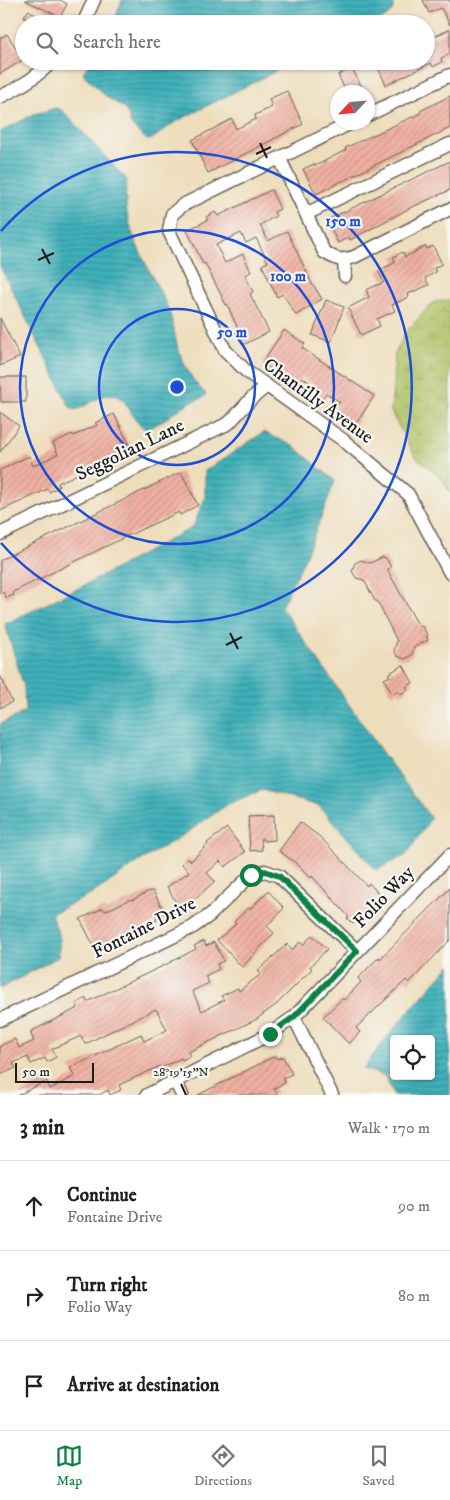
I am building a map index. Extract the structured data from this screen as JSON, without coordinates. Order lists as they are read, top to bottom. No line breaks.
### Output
{"streets":{"street":["Chantilly Avenue","Seggolian Lane","Folio Way","Fontaine Drive"]},"crossings":[["Chantilly Avenue","Seggolian Lane"],["Folio Way","Fontaine Drive"]],"scale_bar":"50 m","north":"bottom left","page":{"search":"Search here","scale":"50 m","heading":["3 min","Walk · 170 m"],"list":[["Continue","Fontaine Drive","90 m"],["Turn right","Folio Way","80 m"],"Arrive at destination"],"nav":["Map","Directions","Saved"]},"coordinates":["28°19'15\"N"],"rings":["150 m","100 m","50 m"]}
